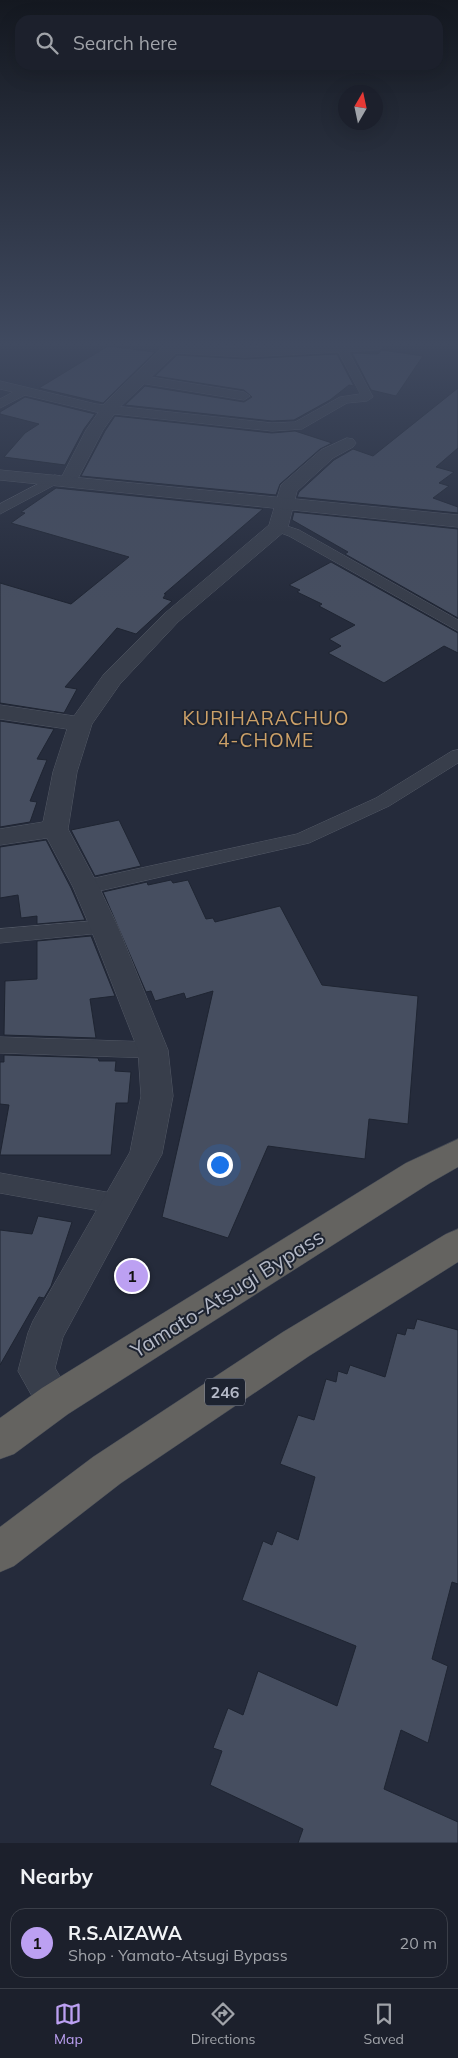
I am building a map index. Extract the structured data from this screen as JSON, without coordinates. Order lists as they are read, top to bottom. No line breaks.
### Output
{"streets":{"highway":["Yamato-Atsugi Bypass","246"]},"districts":["KURIHARACHUO 4-CHOME"],"north":"top","page":{"search":"Search here","pins":"1","heading":"Nearby","list":[{"mark":"1","name":"R.S.AIZAWA","note":"Shop · Yamato-Atsugi Bypass","value":"20 m"}],"nav":["Map","Directions","Saved"]}}
